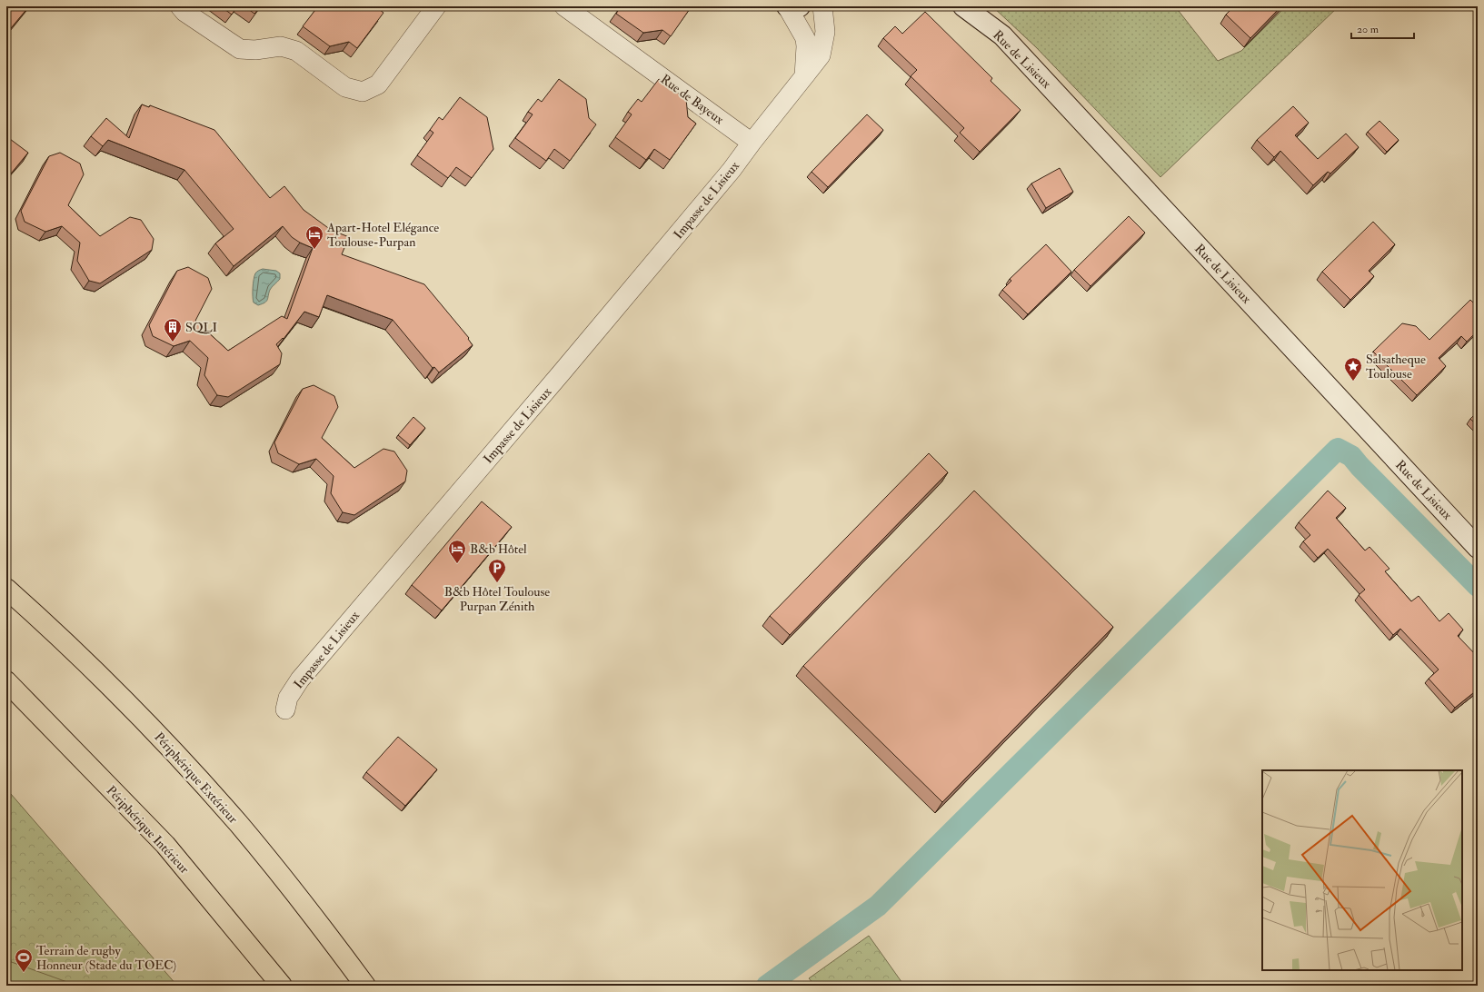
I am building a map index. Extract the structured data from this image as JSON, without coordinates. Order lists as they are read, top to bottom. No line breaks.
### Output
{"streets":{"highway":["Périphérique Extérieur","Périphérique Intérieur"],"street":["Rue de Lisieux","Rue de Bayeux","Impasse de Lisieux"]},"crossings":[["Rue de Bayeux","Impasse de Lisieux"]],"places":{"hotel":["Apart-Hotel Elégance Toulouse-Purpan","B&b Hôtel"],"building":["SQLI"],"place":["Salsatheque Toulouse"],"parking":["B&b Hôtel Toulouse Purpan Zénith"],"sports":["Terrain de rugby Honneur (Stade du TOEC)"]},"scale_bar":"20 m"}
